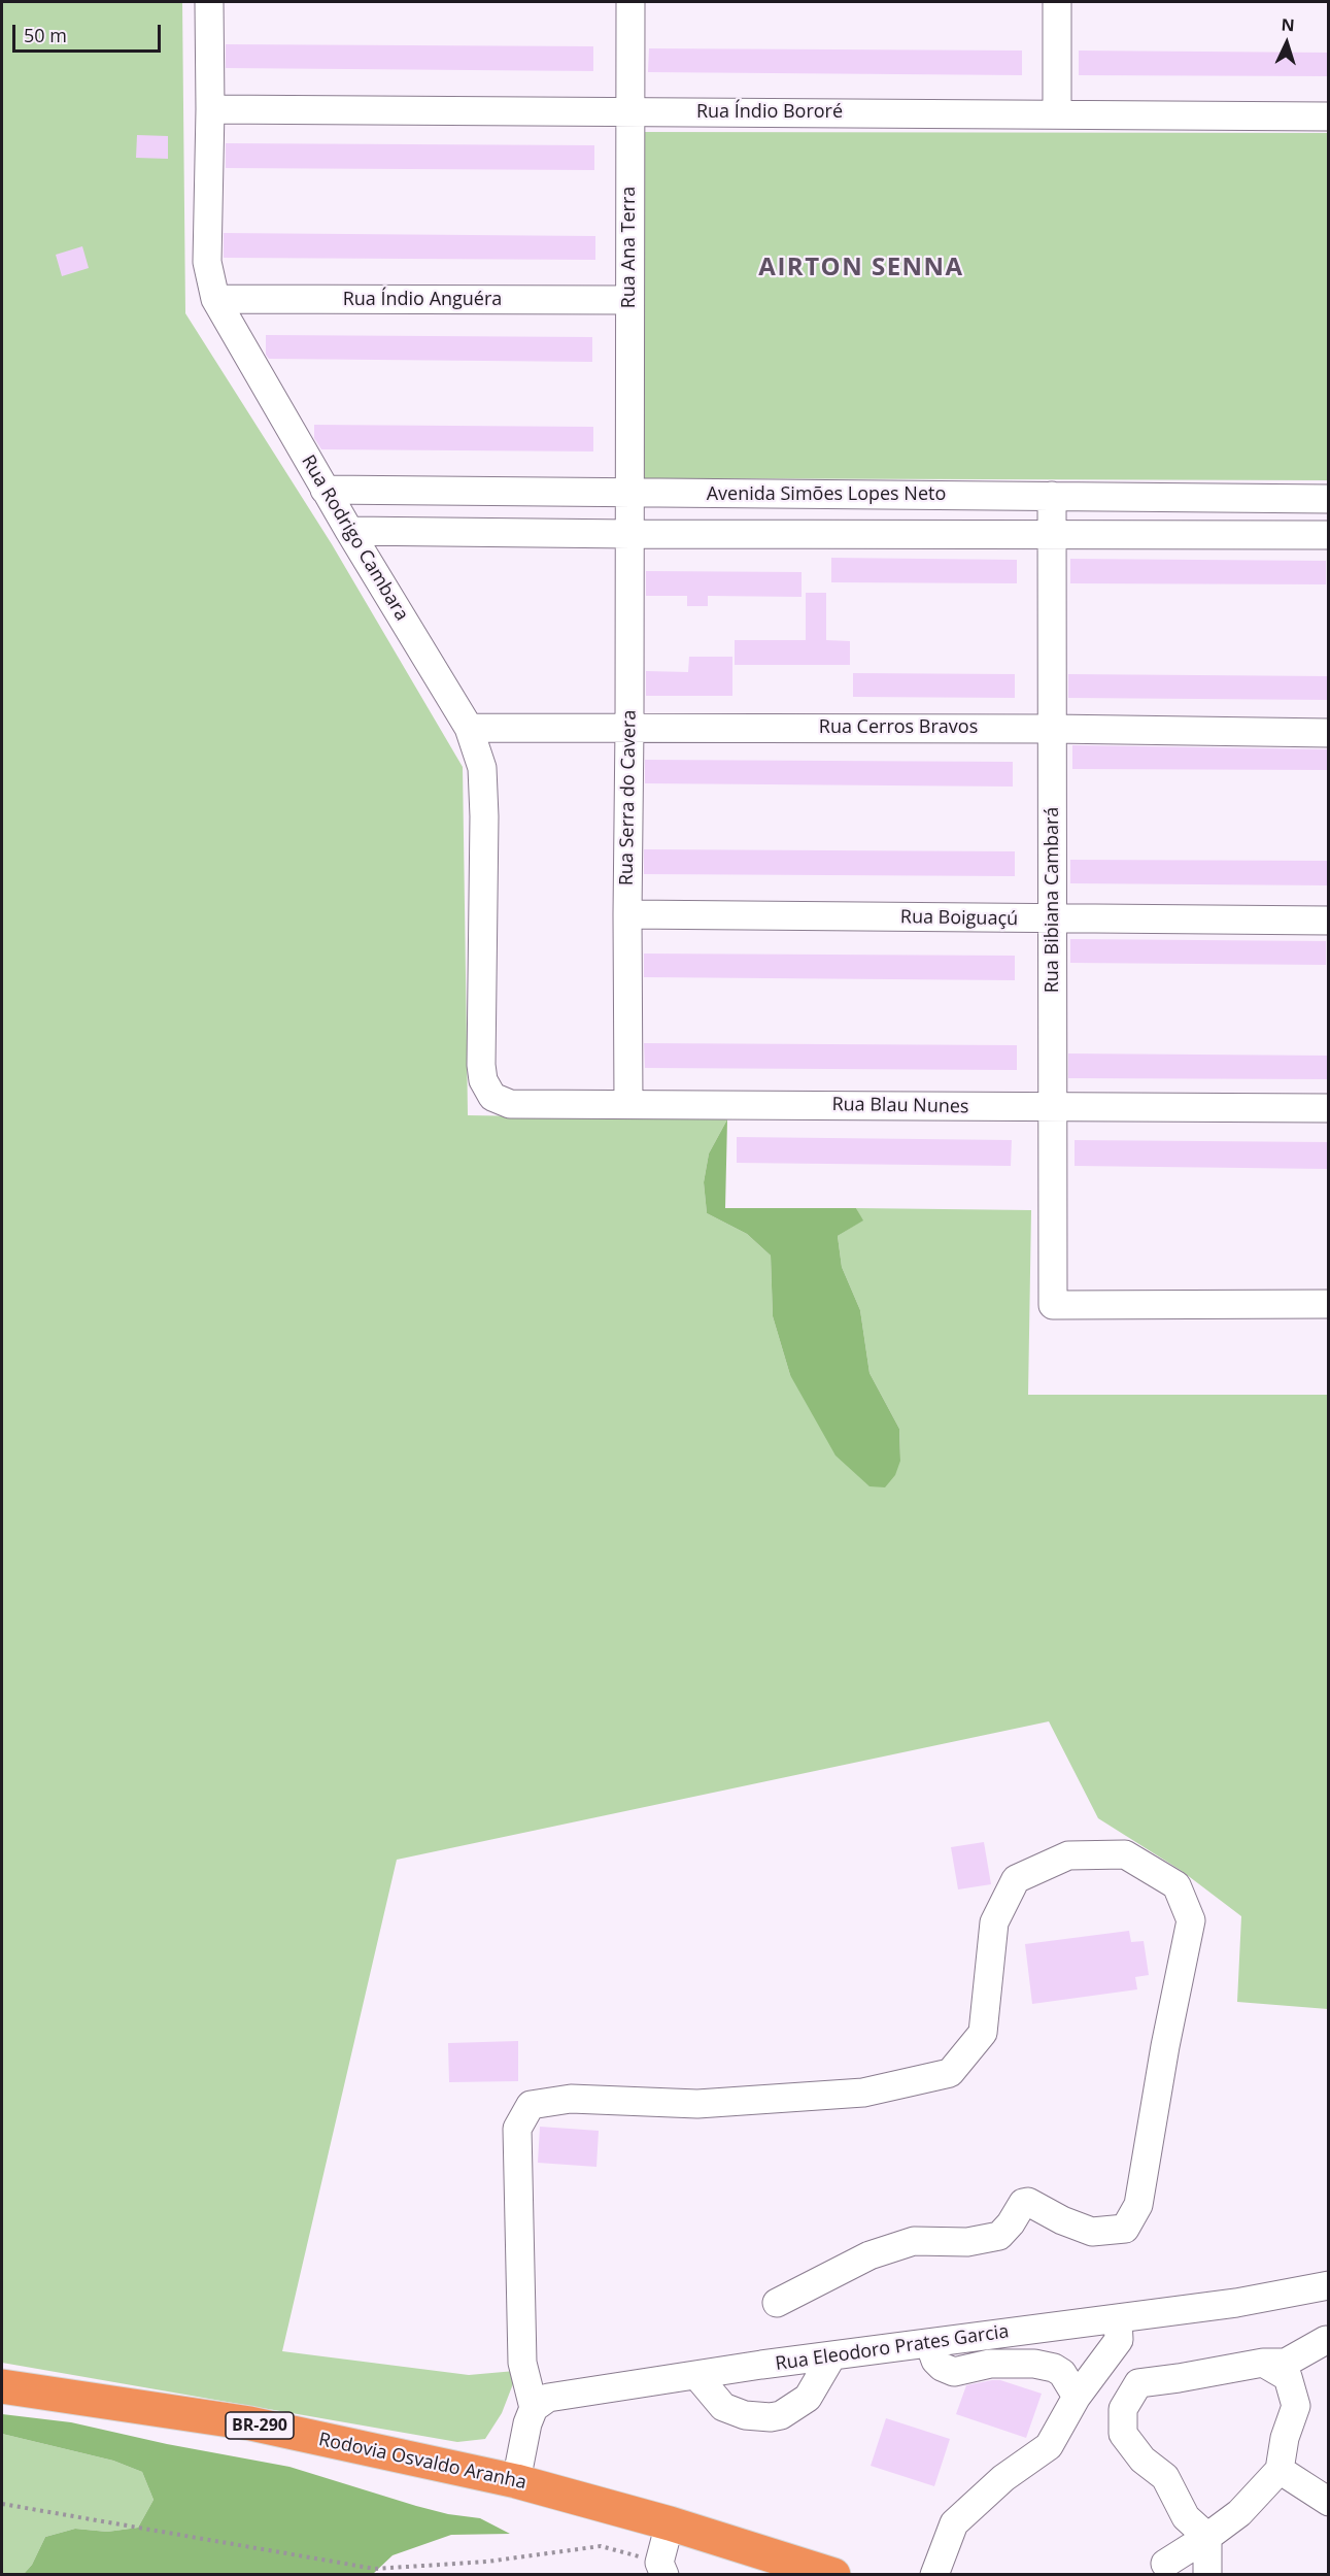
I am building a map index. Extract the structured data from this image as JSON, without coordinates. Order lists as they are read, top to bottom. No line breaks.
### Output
{"streets":{"highway":["BR-290","Rodovia Osvaldo Aranha"],"street":["Rua Índio Bororé","Rua Ana Terra","Rua Índio Anguéra","Avenida Simões Lopes Neto","Rua Rodrigo Cambara","Rua Cerros Bravos","Rua Serra do Cavera","Rua Bibiana Cambará","Rua Boiguaçú","Rua Blau Nunes","Rua Eleodoro Prates Garcia"]},"crossings":[["Rua Índio Bororé","Rua Ana Terra"],["Rua Índio Bororé","Rua Rodrigo Cambara"],["Rua Ana Terra","Rua Índio Anguéra"],["Rua Ana Terra","Avenida Simões Lopes Neto"],["Rua Ana Terra","Rua Serra do Cavera"],["Rua Índio Anguéra","Rua Rodrigo Cambara"],["Avenida Simões Lopes Neto","Rua Rodrigo Cambara"],["Avenida Simões Lopes Neto","Rua Serra do Cavera"],["Avenida Simões Lopes Neto","Rua Bibiana Cambará"],["Rua Rodrigo Cambara","Rua Cerros Bravos"],["Rua Rodrigo Cambara","Rua Blau Nunes"],["Rua Cerros Bravos","Rua Serra do Cavera"],["Rua Cerros Bravos","Rua Bibiana Cambará"],["Rua Serra do Cavera","Rua Boiguaçú"],["Rua Serra do Cavera","Rua Blau Nunes"],["Rua Bibiana Cambará","Rua Boiguaçú"],["Rua Bibiana Cambará","Rua Blau Nunes"]],"districts":["AIRTON SENNA"],"scale_bar":"50 m","north":"top"}
